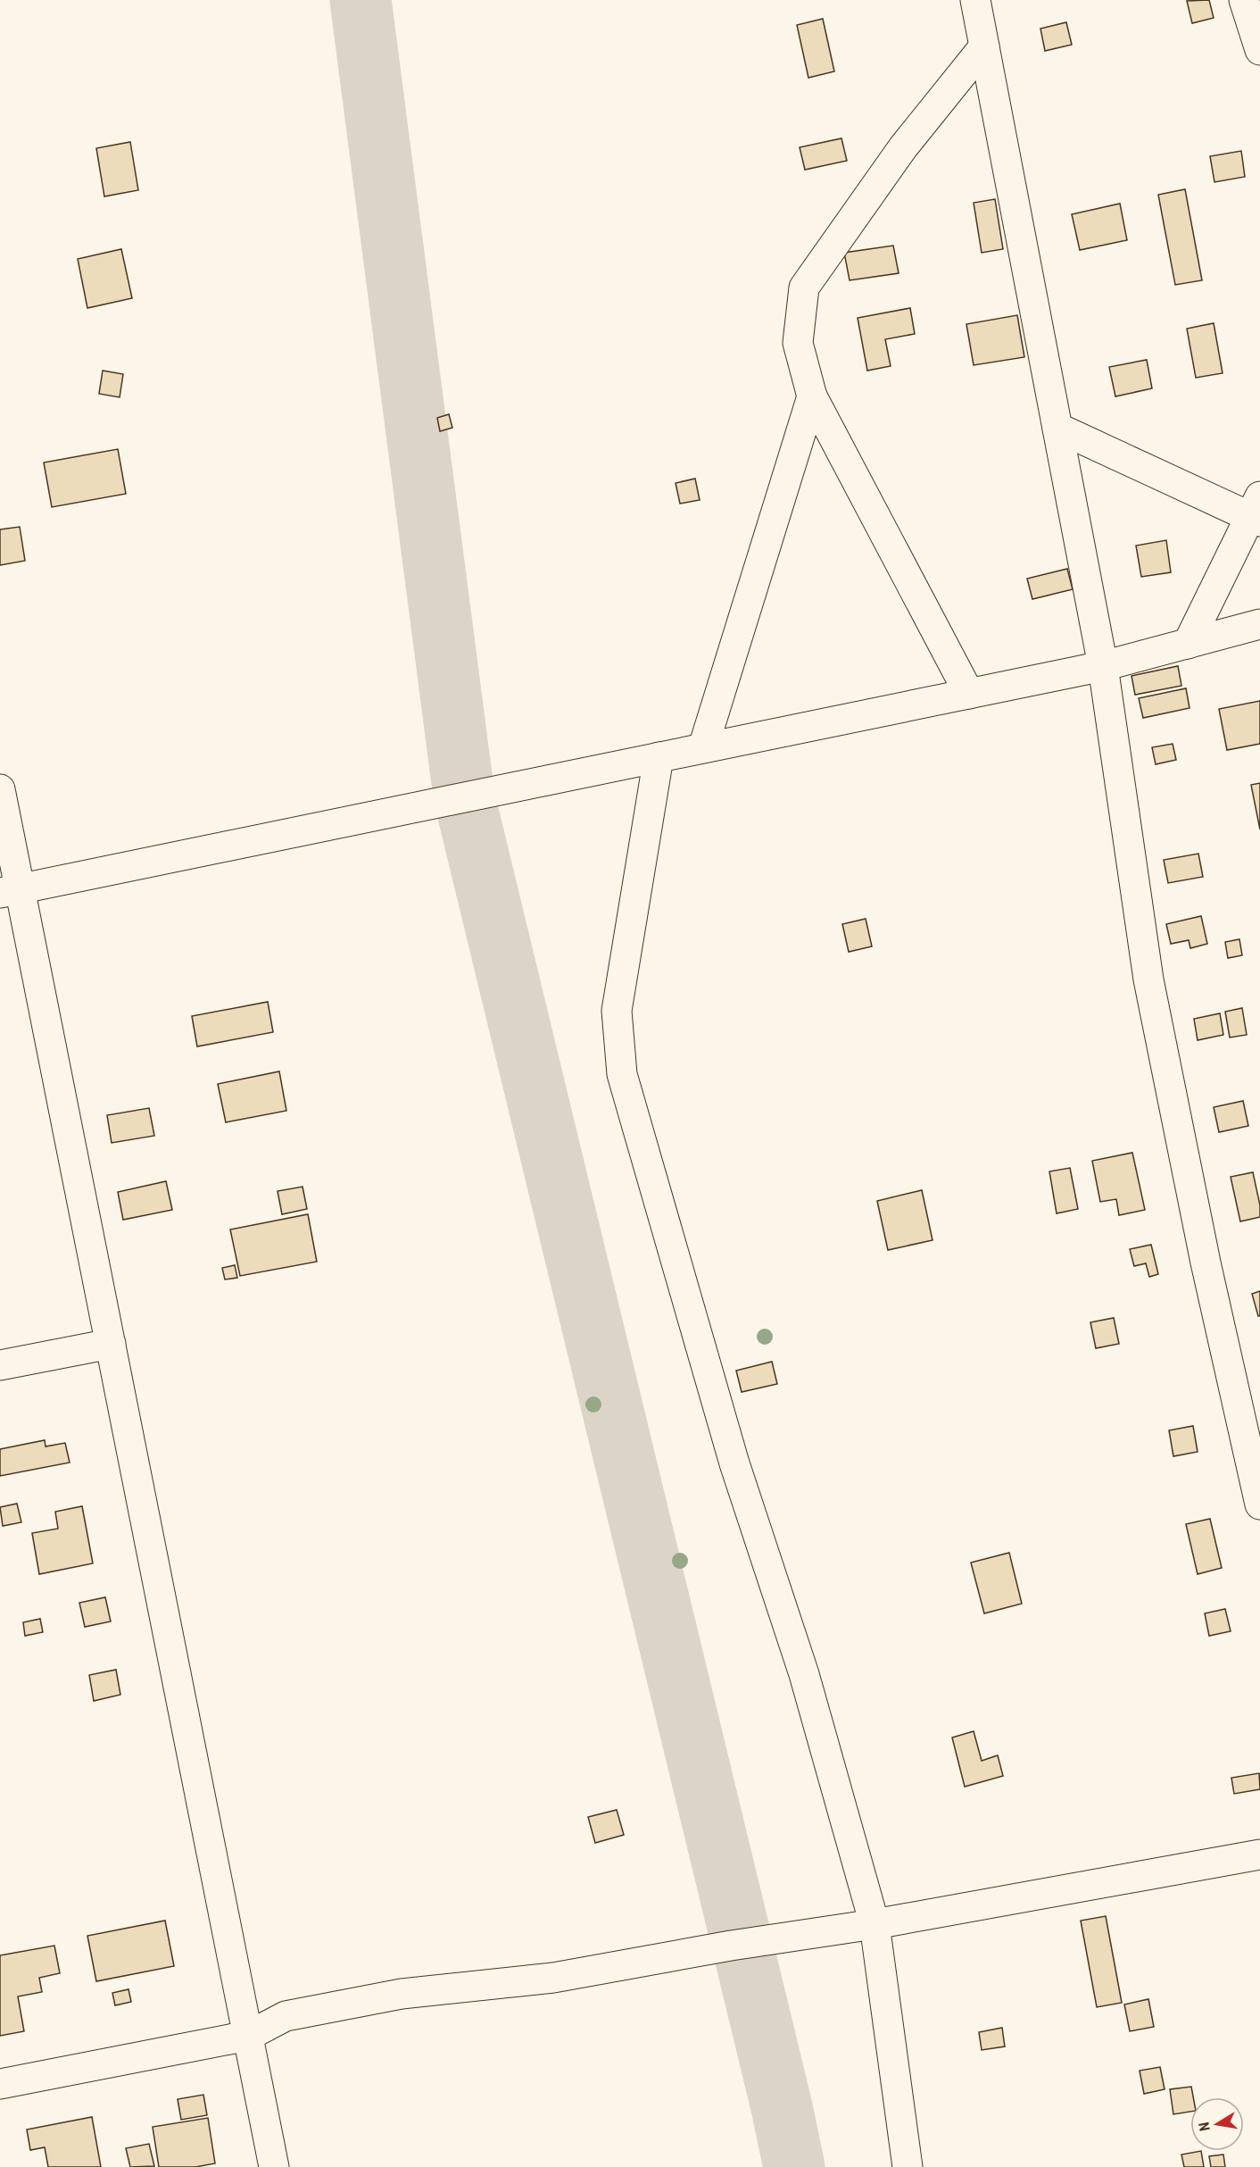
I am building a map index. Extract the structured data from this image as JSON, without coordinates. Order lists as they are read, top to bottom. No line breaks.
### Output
{"north":"left"}
